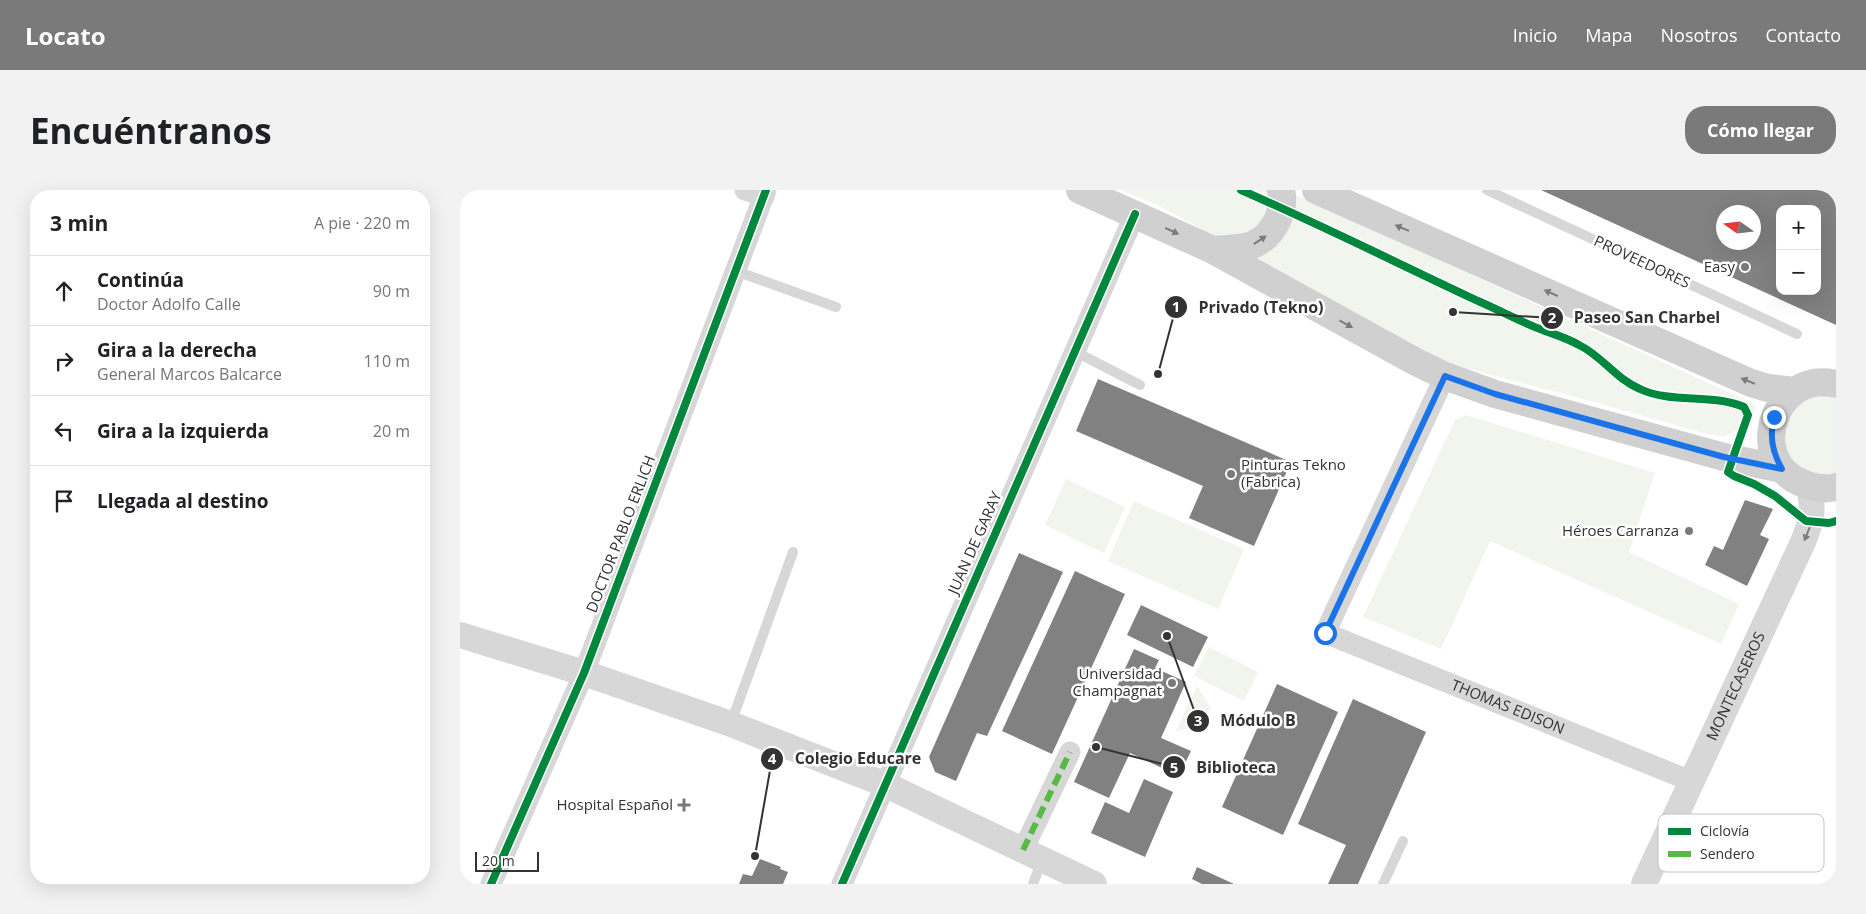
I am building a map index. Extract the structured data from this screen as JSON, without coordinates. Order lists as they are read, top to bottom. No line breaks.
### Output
{"streets":{"street":["DOCTOR PABLO ERLICH","JUAN DE GARAY","MONTECASEROS","THOMAS EDISON"],"lane":["PROVEEDORES"]},"crossings":[["MONTECASEROS","THOMAS EDISON"]],"one_way":["MONTECASEROS"],"places":{"other":["Easy","Paseo San Charbel","Privado (Tekno)","Pinturas Tekno (Fabrica)","Héroes Carranza","Módulo B","Universidad Champagnat","Biblioteca","Colegio Educare"],"health":["Hospital Español"]},"legend":["Ciclovía","Sendero"],"scale_bar":"20 m","north":"left","page":{"header":"Locato","nav":["Inicio","Mapa","Nosotros","Contacto"],"buttons":"Cómo llegar","title":"Encuéntranos","heading":["3 min","A pie · 220 m"],"map_buttons":["+","−"],"list":[["Continúa","Doctor Adolfo Calle","90 m"],["Gira a la derecha","General Marcos Balcarce","110 m"],["Gira a la izquierda","20 m"],"Llegada al destino"],"scale":"20 m"}}
